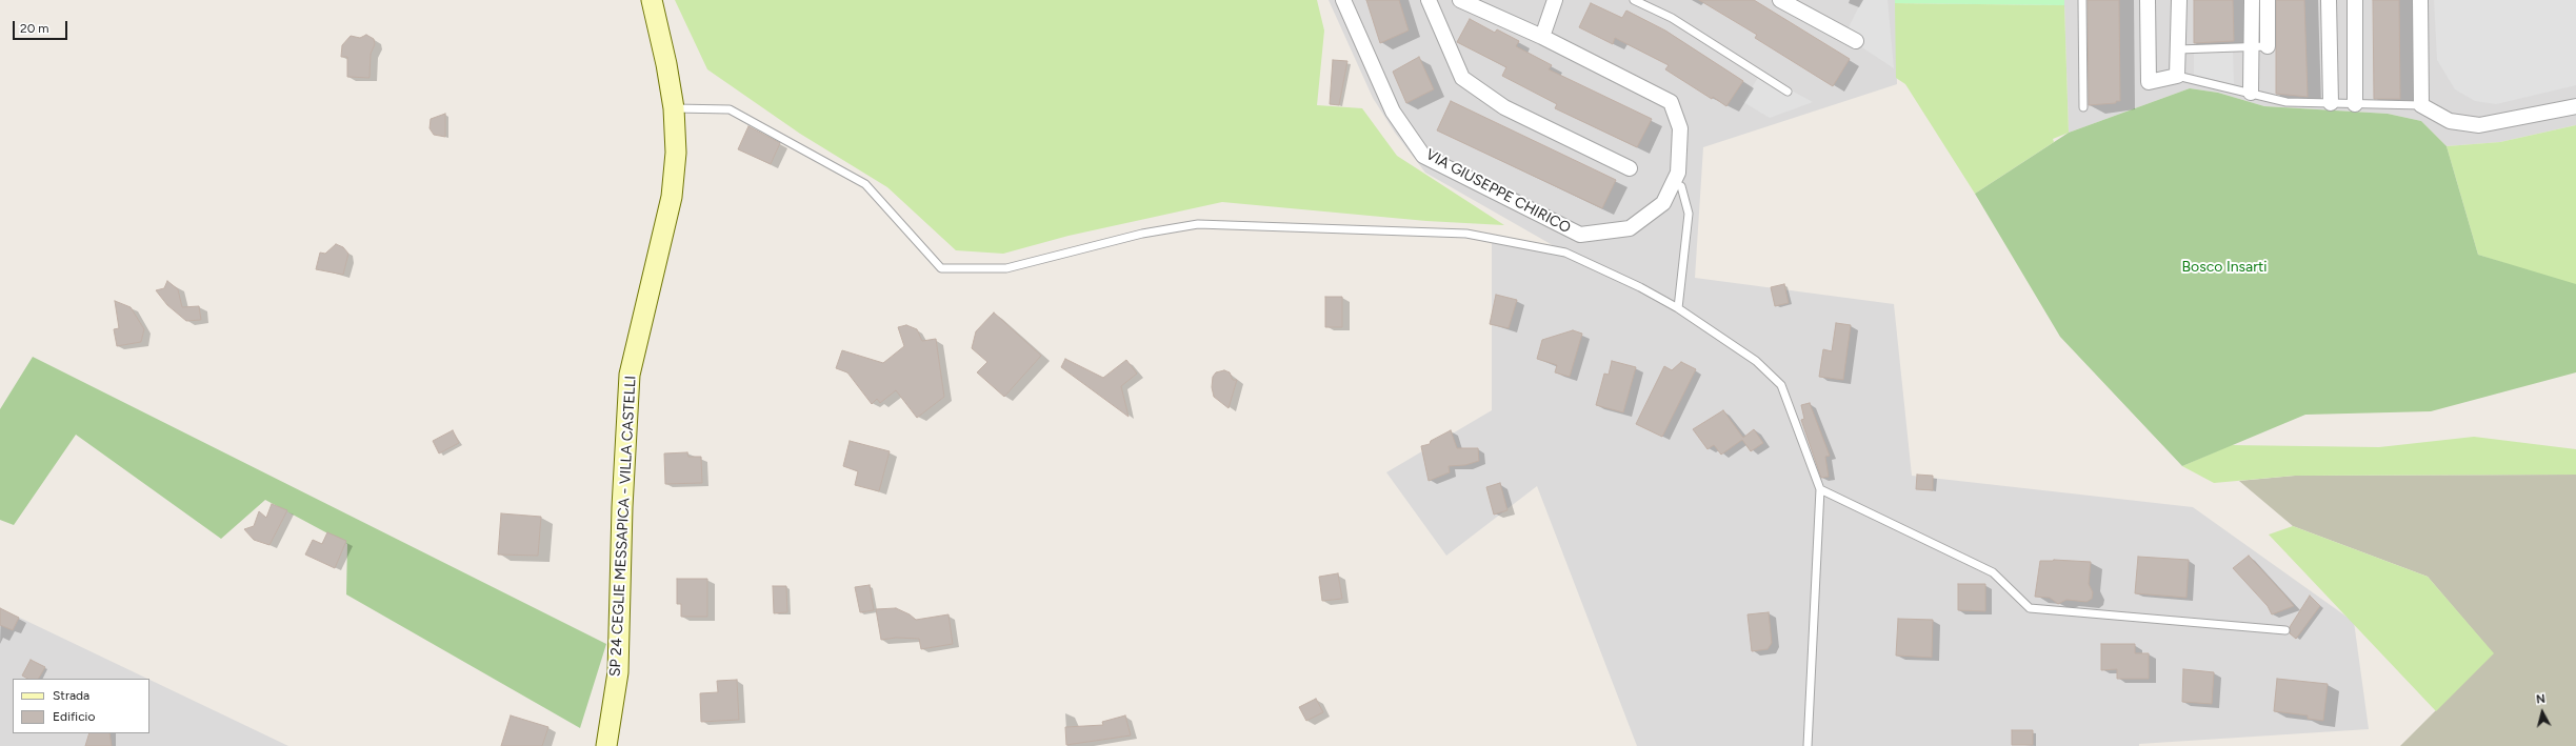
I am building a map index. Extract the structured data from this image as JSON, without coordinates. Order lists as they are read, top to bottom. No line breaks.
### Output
{"streets":{"main road":["SP 24 CEGLIE MESSAPICA - VILLA CASTELLI"],"street":["VIA GIUSEPPE CHIRICO"]},"parks":["Bosco Insarti"],"legend":["Strada","Edificio"],"scale_bar":"20 m","north":"top"}
